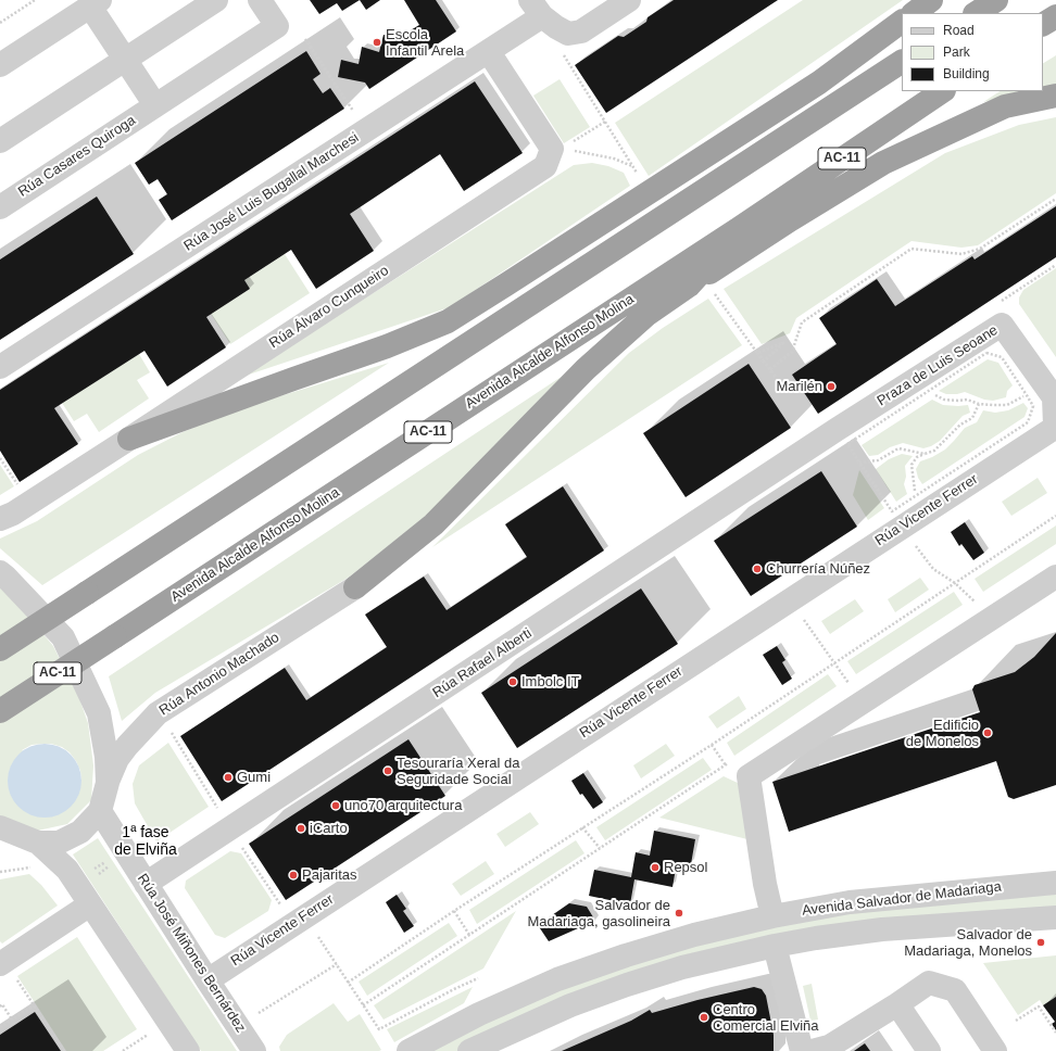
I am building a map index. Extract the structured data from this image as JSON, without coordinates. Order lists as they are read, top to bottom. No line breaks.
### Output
{"streets":{"highway":["AC-11","Avenida Alcalde Alfonso Molina"],"street":["Rúa Casares Quiroga","Rúa José Luis Bugallal Marchesi","Rúa Álvaro Cunqueiro","Praza de Luis Seoane","Rúa Vicente Ferrer","Rúa Rafael Alberti","Rúa Antonio Machado","Avenida Salvador de Madariaga","Rúa José Miñones Bernárdez"]},"crossings":[["Rúa José Luis Bugallal Marchesi","Rúa Álvaro Cunqueiro"],["Praza de Luis Seoane","Rúa Vicente Ferrer"],["Praza de Luis Seoane","Rúa Rafael Alberti"],["Rúa Vicente Ferrer","Rúa José Miñones Bernárdez"],["Rúa Rafael Alberti","Rúa José Miñones Bernárdez"]],"districts":["1ª fase de Elviña"],"places":["Escola Infantil Arela","Marilén","Churrería Núñez","Imbolc IT","Edificio de Monelos","Tesouraría Xeral da Seguridade Social","Gumi","uno70 arquitectura","iCarto","Repsol","Pajaritas","Salvador de Madariaga, gasolineira","Salvador de Madariaga, Monelos","Centro Comercial Elviña"],"legend":["Road","Park","Building"]}
